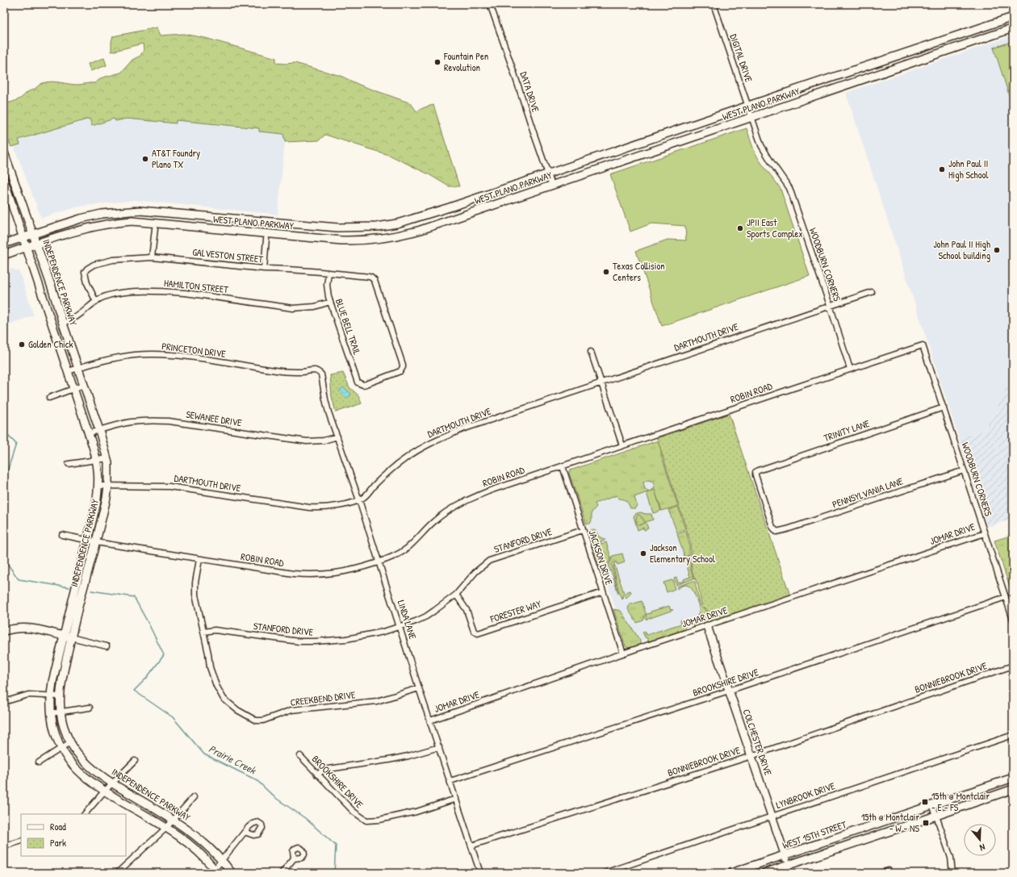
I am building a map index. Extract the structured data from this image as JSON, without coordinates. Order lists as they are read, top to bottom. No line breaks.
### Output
{"streets":{"main road":["WEST PLANO PARKWAY","INDEPENDENCE PARKWAY","COLCHESTER DRIVE","WEST 15TH STREET"],"street":["DIGITAL DRIVE","DATA DRIVE","GALVESTON STREET","WOODBURN CORNERS","HAMILTON STREET","BLUE BELL TRAIL","DARTMOUTH DRIVE","PRINCETON DRIVE","ROBIN ROAD","SEWANEE DRIVE","TRINITY LANE","PENNSYLVANIA LANE","JOMAR DRIVE","STANFORD DRIVE","JACKSON DRIVE","FORESTER WAY","LINDA LANE","BONNIEBROOK DRIVE","BROOKSHIRE DRIVE","CREEKBEND DRIVE","LYNBROOK DRIVE"]},"crossings":[["DIGITAL DRIVE","WEST PLANO PARKWAY"],["DIGITAL DRIVE","WOODBURN CORNERS"],["DATA DRIVE","WEST PLANO PARKWAY"],["WEST PLANO PARKWAY","WOODBURN CORNERS"],["WEST PLANO PARKWAY","INDEPENDENCE PARKWAY"],["GALVESTON STREET","HAMILTON STREET"],["GALVESTON STREET","BLUE BELL TRAIL"],["WOODBURN CORNERS","DARTMOUTH DRIVE"],["WOODBURN CORNERS","ROBIN ROAD"],["WOODBURN CORNERS","TRINITY LANE"],["WOODBURN CORNERS","PENNSYLVANIA LANE"],["WOODBURN CORNERS","JOMAR DRIVE"],["WOODBURN CORNERS","BROOKSHIRE DRIVE"],["INDEPENDENCE PARKWAY","DARTMOUTH DRIVE"],["INDEPENDENCE PARKWAY","PRINCETON DRIVE"],["INDEPENDENCE PARKWAY","ROBIN ROAD"],["INDEPENDENCE PARKWAY","SEWANEE DRIVE"],["HAMILTON STREET","BLUE BELL TRAIL"],["DARTMOUTH DRIVE","LINDA LANE"],["PRINCETON DRIVE","LINDA LANE"],["ROBIN ROAD","JACKSON DRIVE"],["ROBIN ROAD","LINDA LANE"],["ROBIN ROAD","CREEKBEND DRIVE"],["SEWANEE DRIVE","LINDA LANE"],["TRINITY LANE","PENNSYLVANIA LANE"],["JOMAR DRIVE","JACKSON DRIVE"],["JOMAR DRIVE","LINDA LANE"],["JOMAR DRIVE","COLCHESTER DRIVE"],["STANFORD DRIVE","JACKSON DRIVE"],["STANFORD DRIVE","FORESTER WAY"],["STANFORD DRIVE","LINDA LANE"],["STANFORD DRIVE","CREEKBEND DRIVE"],["JACKSON DRIVE","FORESTER WAY"],["LINDA LANE","BONNIEBROOK DRIVE"],["LINDA LANE","BROOKSHIRE DRIVE"],["LINDA LANE","CREEKBEND DRIVE"],["BONNIEBROOK DRIVE","COLCHESTER DRIVE"],["BROOKSHIRE DRIVE","COLCHESTER DRIVE"],["COLCHESTER DRIVE","LYNBROOK DRIVE"],["COLCHESTER DRIVE","WEST 15TH STREET"]],"water":["Prairie Creek"],"places":{"other":["Fountain Pen Revolution","AT&T Foundry Plano TX","John Paul II High School","JPII East Sports Complex","John Paul II High School building","Texas Collision Centers","Golden Chick","Jackson Elementary School"],"transit":["15th @ Montclair - E - FS","15th @ Montclair - W - NS"]},"legend":["Road","Park"],"north":"bottom"}
